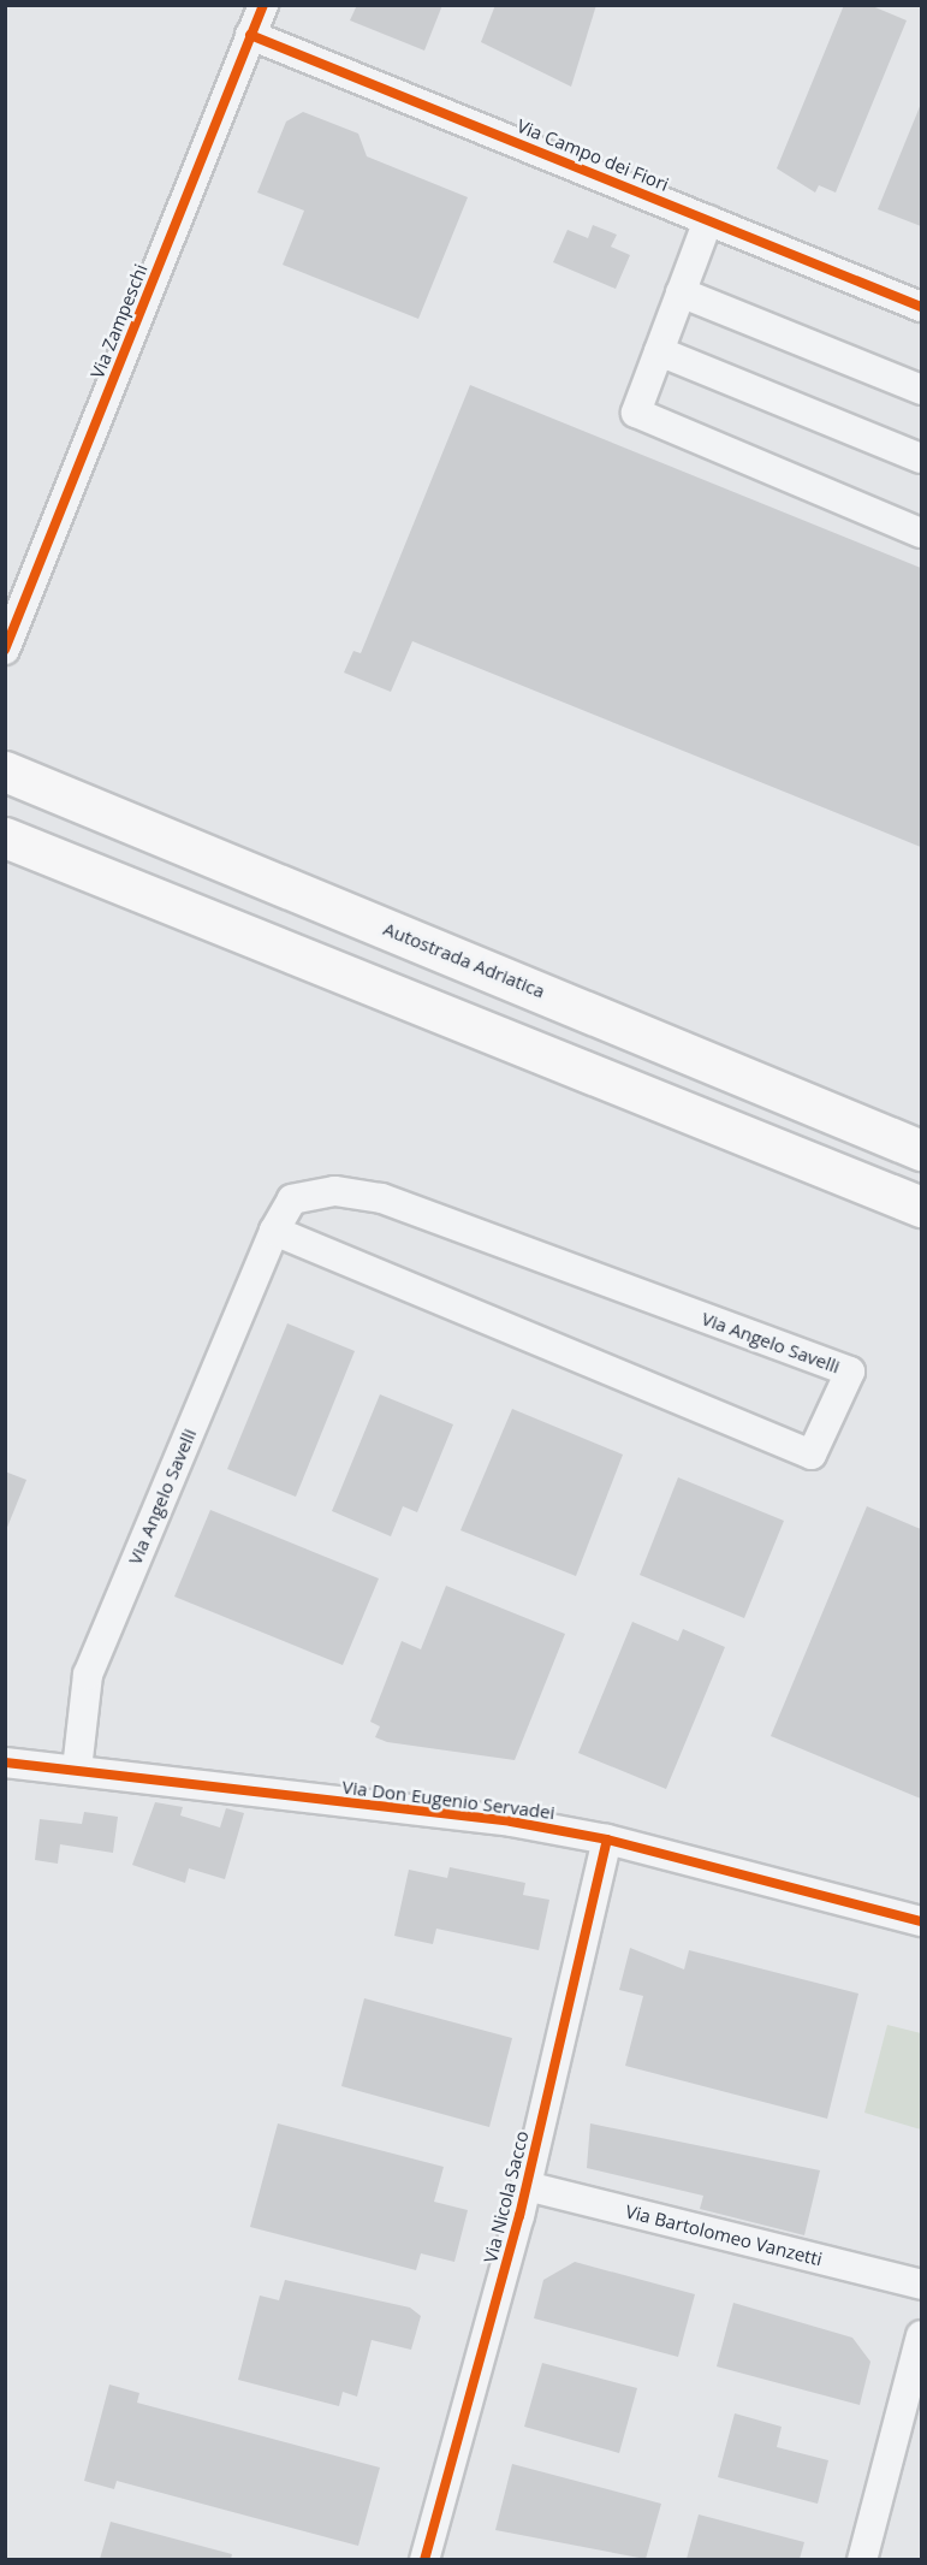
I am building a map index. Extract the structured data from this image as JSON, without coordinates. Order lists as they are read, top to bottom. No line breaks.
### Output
{"streets":{"highway":["Autostrada Adriatica"],"street":["Via Campo dei Fiori","Via Zampeschi","Via Angelo Savelli","Via Don Eugenio Servadei","Via Nicola Sacco","Via Bartolomeo Vanzetti"]},"crossings":[["Via Campo dei Fiori","Via Zampeschi"],["Via Angelo Savelli","Via Don Eugenio Servadei"],["Via Don Eugenio Servadei","Via Nicola Sacco"],["Via Nicola Sacco","Via Bartolomeo Vanzetti"]]}
